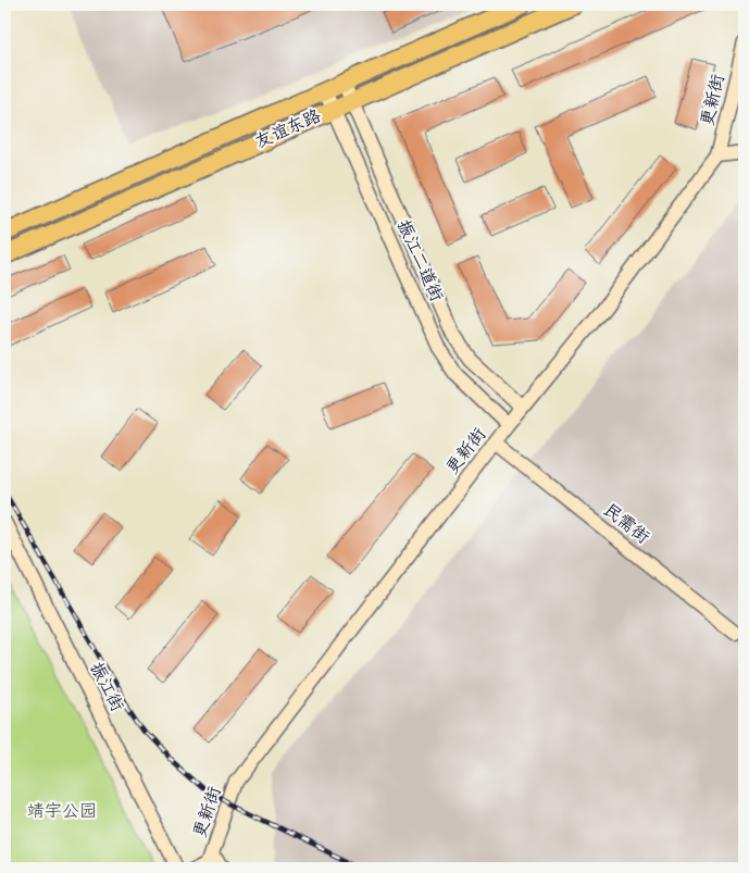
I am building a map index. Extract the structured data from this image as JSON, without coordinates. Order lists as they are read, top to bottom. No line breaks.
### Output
{"streets":{"highway":["友谊东路"],"street":["更新街","振江二道街","民需街","振江街"]},"crossings":[["更新街","振江二道街"],["更新街","民需街"],["友谊东路","振江二道街"]],"parks":["靖宇公园"]}
